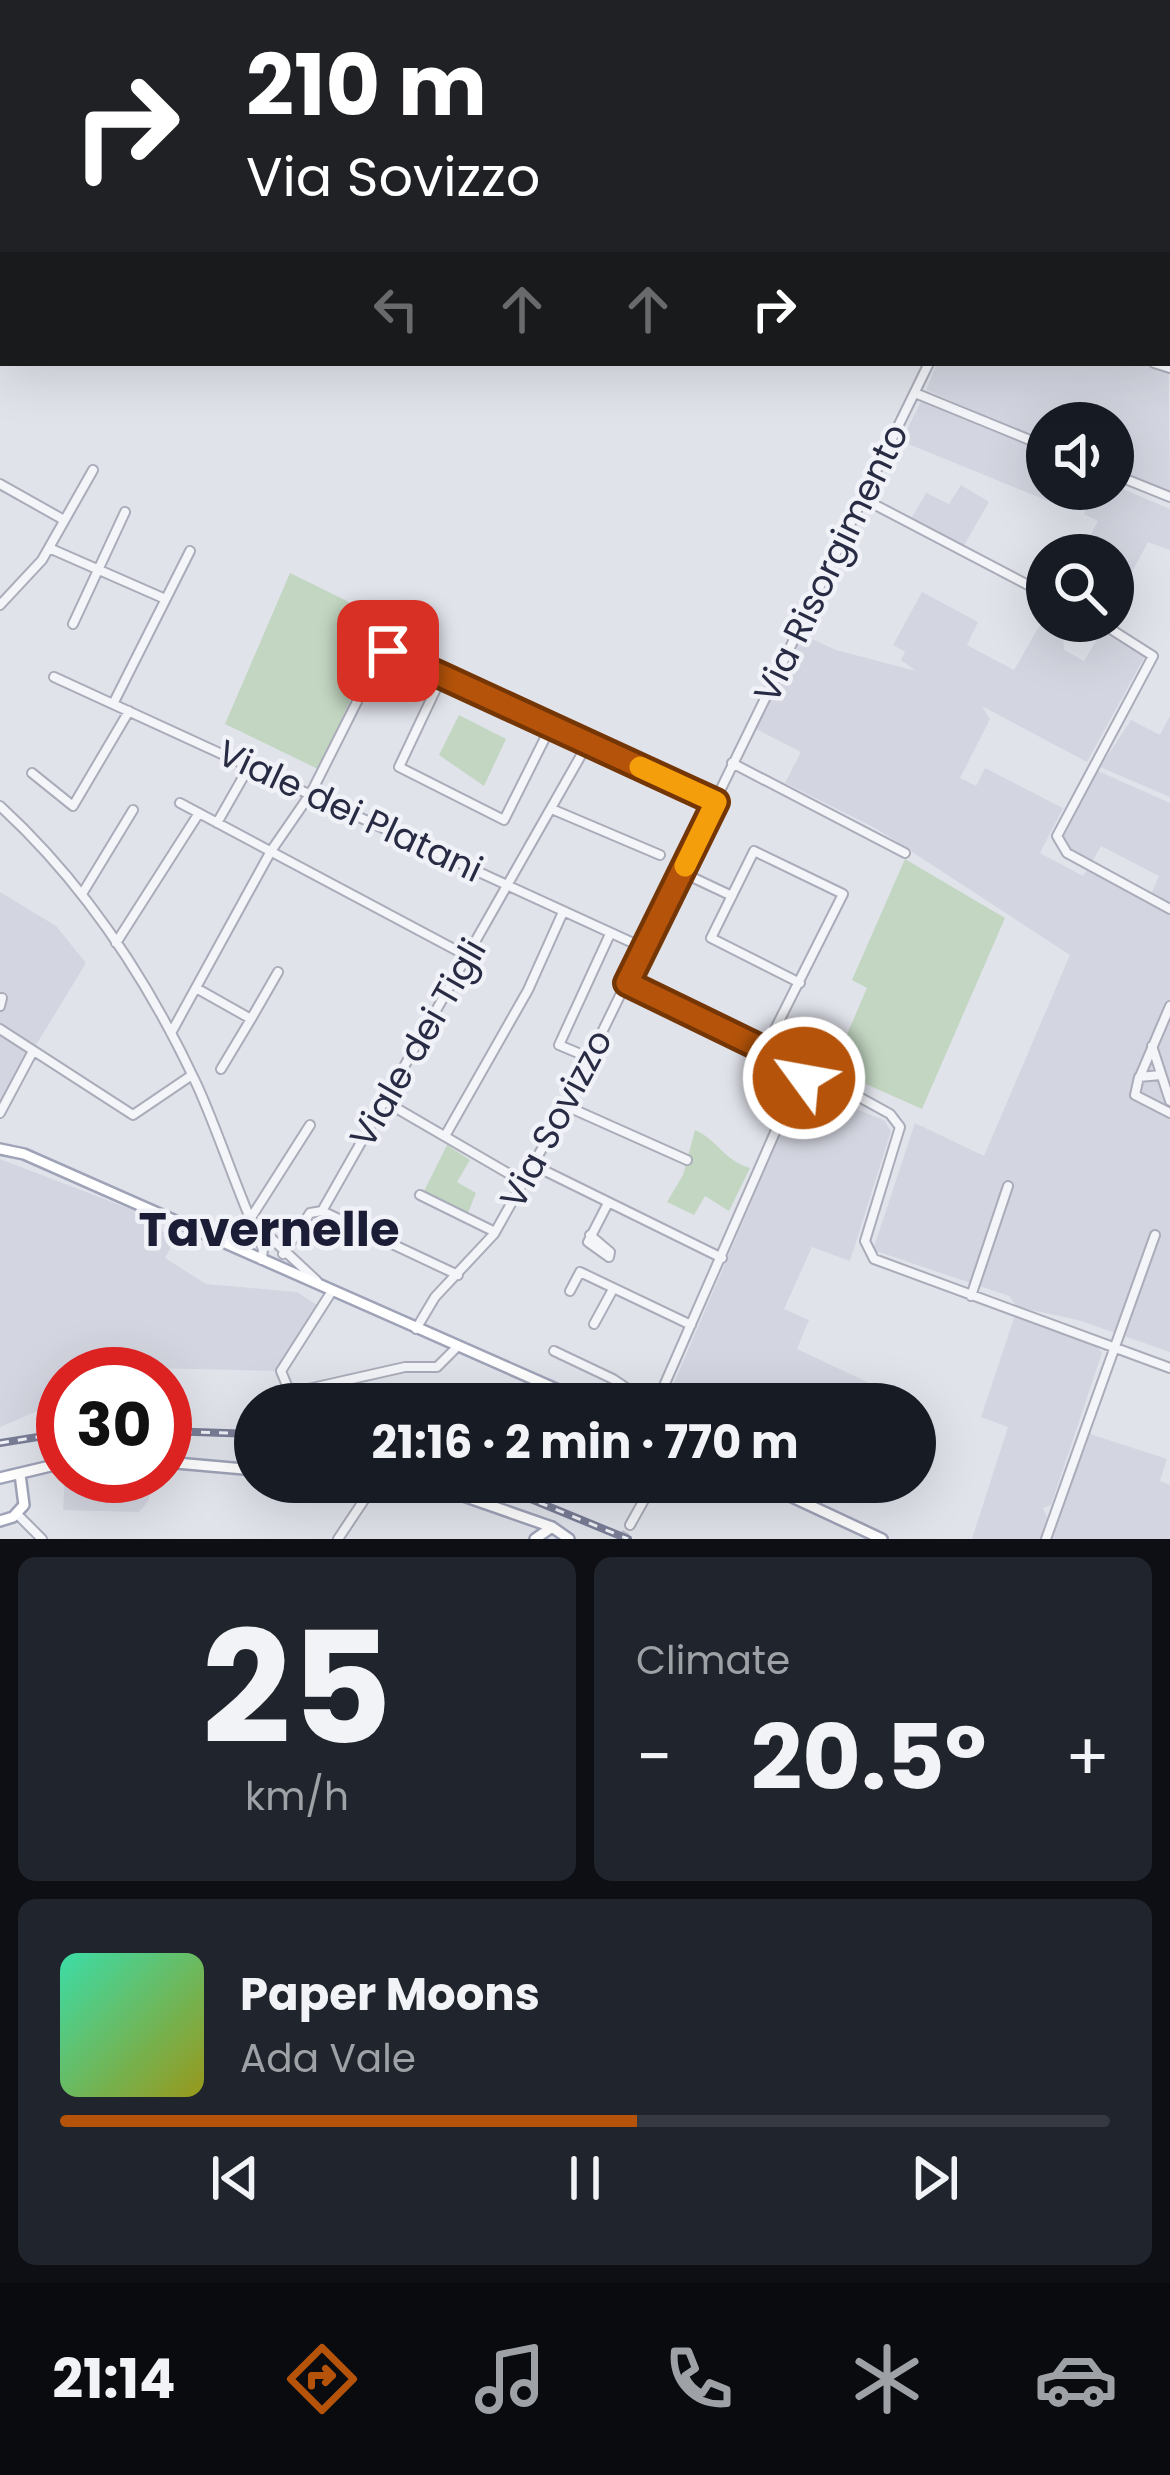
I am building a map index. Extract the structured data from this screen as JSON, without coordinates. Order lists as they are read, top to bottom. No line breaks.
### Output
{"streets":{"street":["Via Risorgimento","Viale dei Platani","Viale dei Tigli","Via Sovizzo"]},"crossings":[["Via Risorgimento","Via Sovizzo"],["Viale dei Platani","Viale dei Tigli"],["Viale dei Platani","Via Sovizzo"]],"districts":["Tavernelle"],"page":{"turn":["210 m","Via Sovizzo"],"limit":"30","trip":"21:16 · 2 min · 770 m","tile":[["25","km/h"],"Climate"],"heat":["−","20.5°","+"],"song":["Paper Moons","Ada Vale"],"tabs":"21:14"}}
